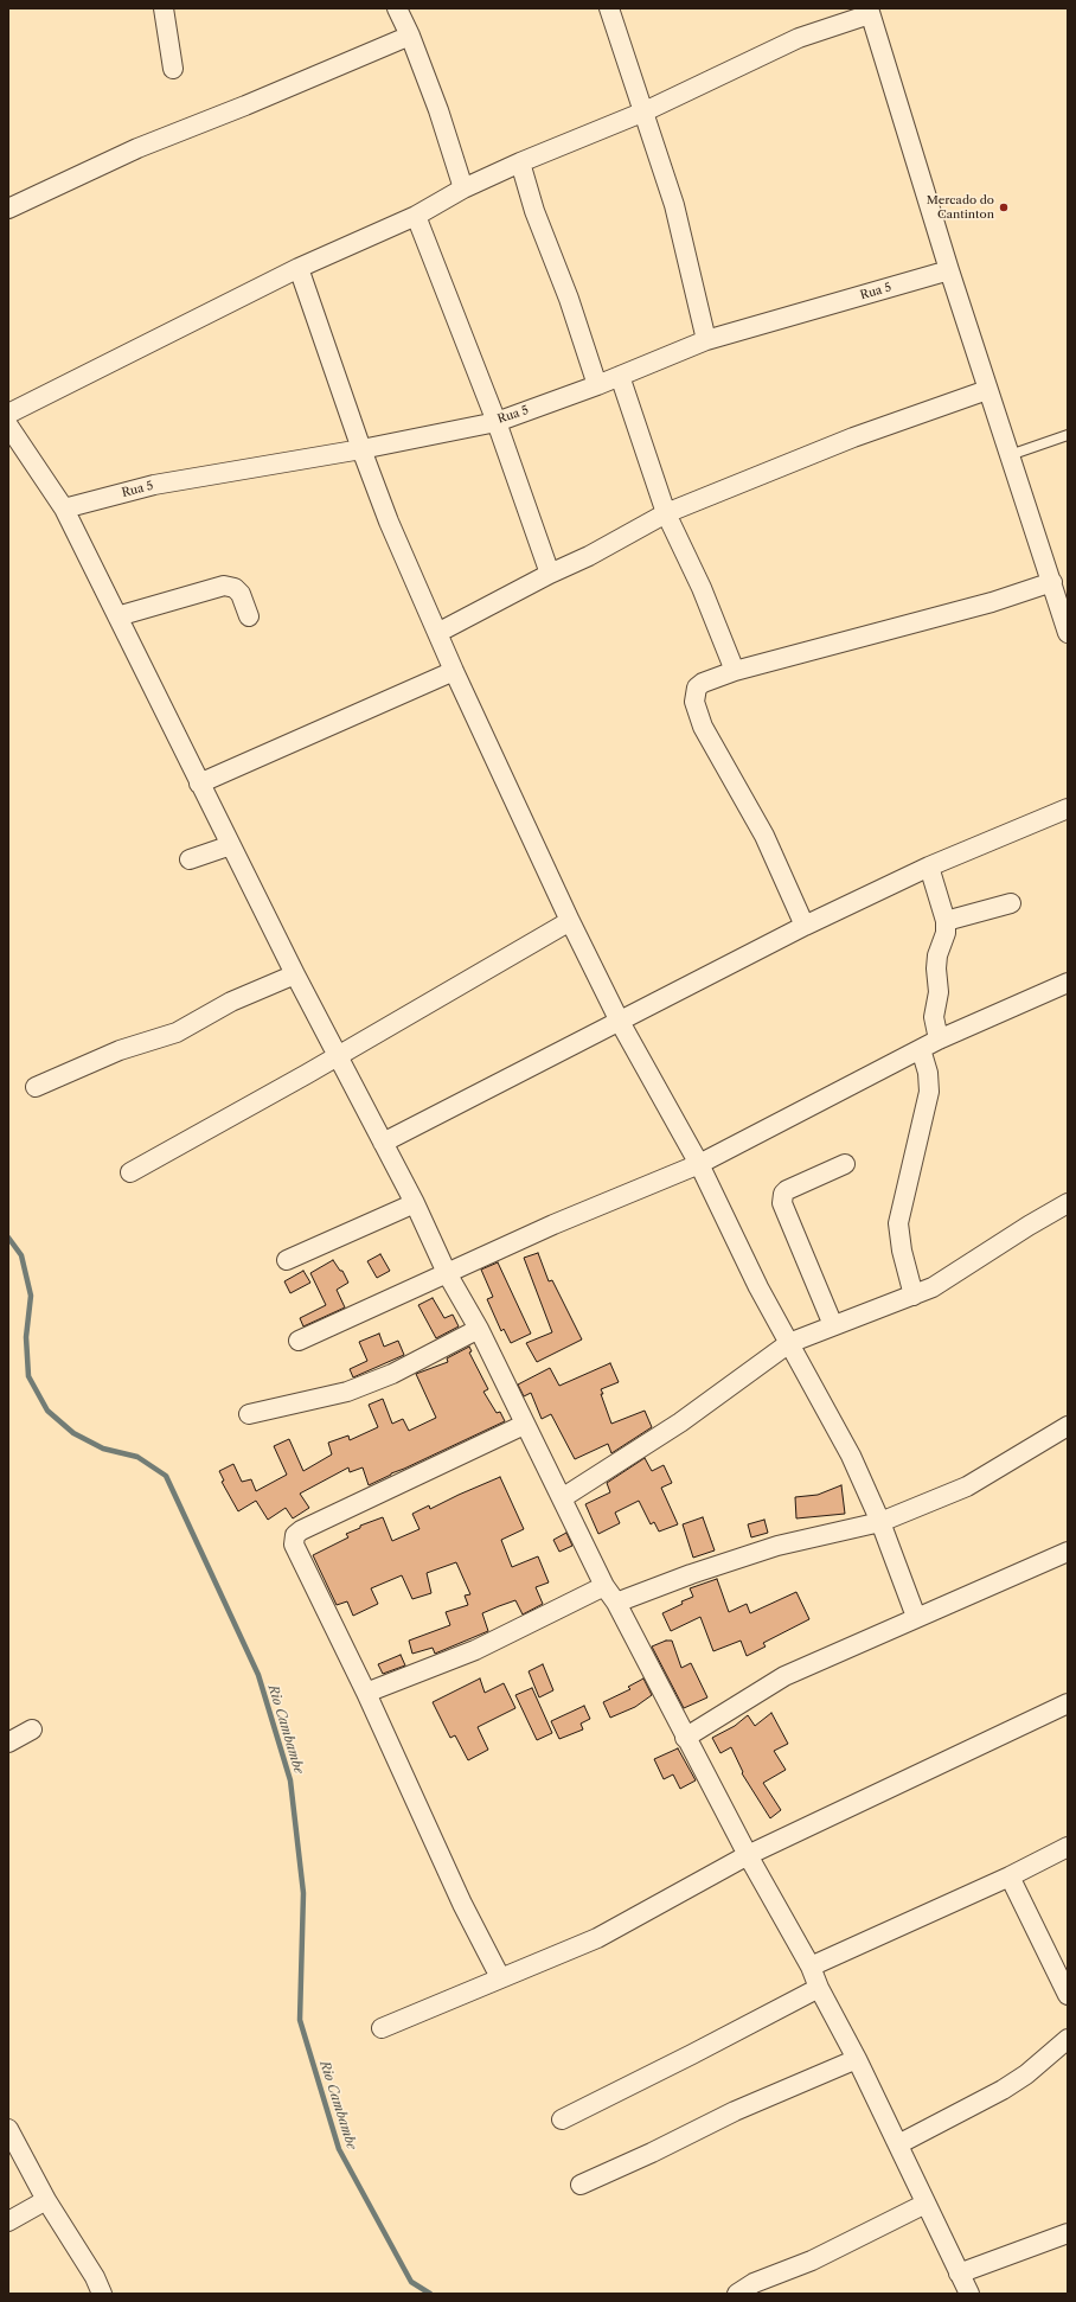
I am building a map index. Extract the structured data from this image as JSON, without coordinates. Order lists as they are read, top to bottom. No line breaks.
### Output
{"streets":{"street":["Rua 5"]},"water":["Rio Cambambe"],"places":["Mercado do Cantinton"]}
